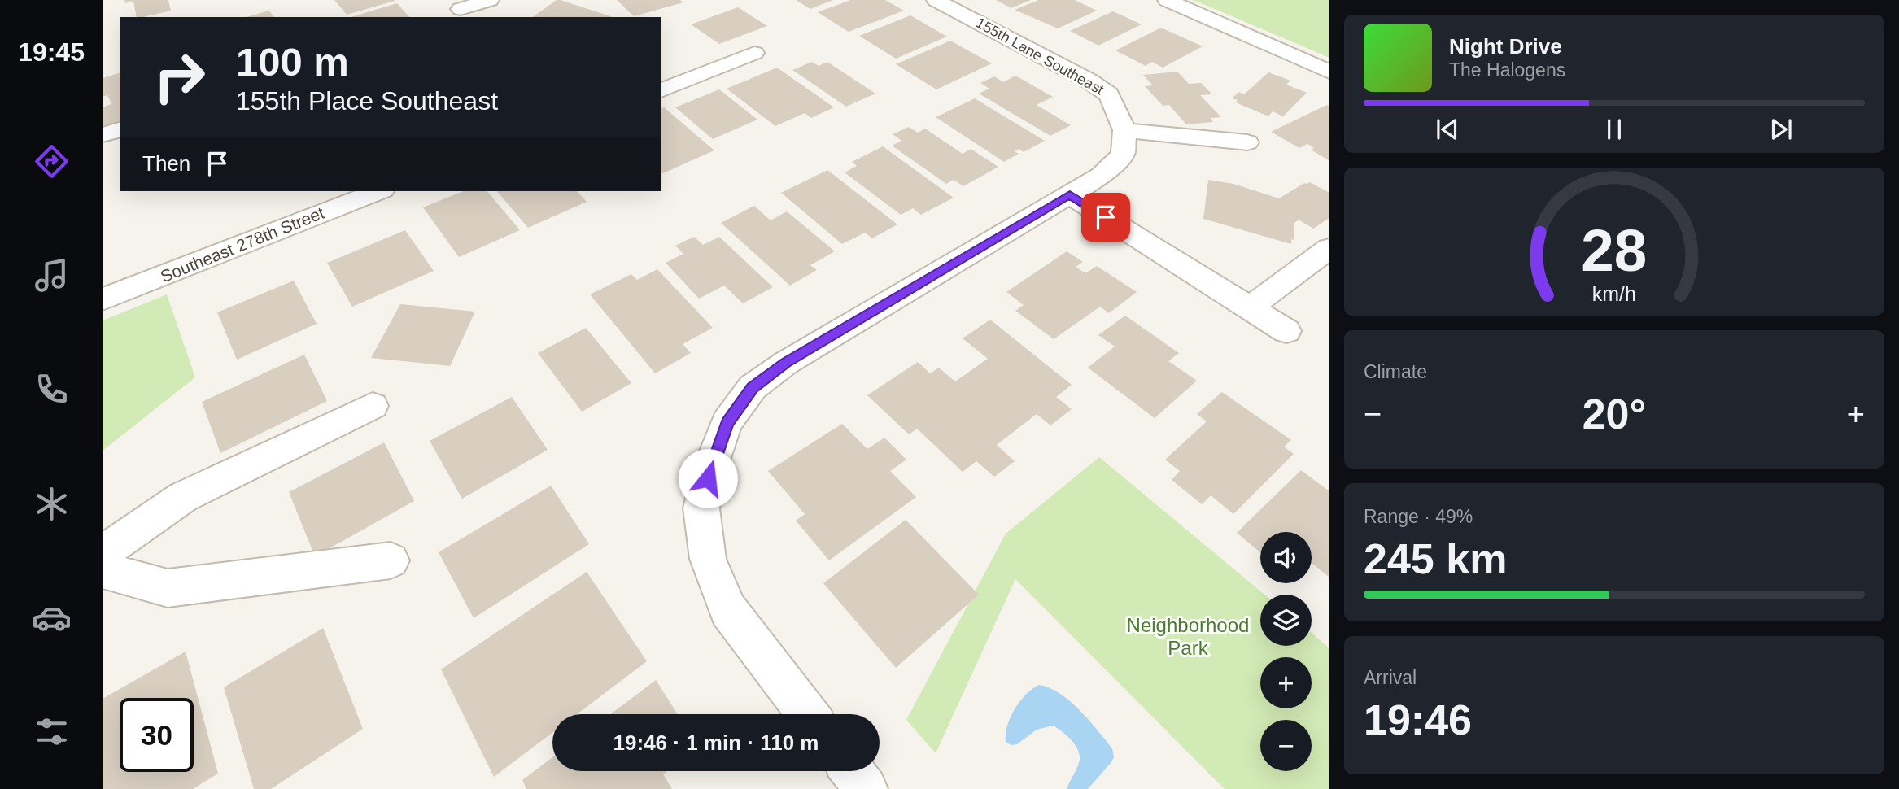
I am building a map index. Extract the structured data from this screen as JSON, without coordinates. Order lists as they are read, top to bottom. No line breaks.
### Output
{"streets":{"street":["155th Lane Southeast","Southeast 278th Street"]},"parks":["Neighborhood Park"],"page":{"tabs":"19:45","turn":["100 m","155th Place Southeast"],"song":["Night Drive","The Halogens"],"then":"Then","tile":["Climate",["Range · 49%","245 km"],["Arrival","19:46"]],"heat":["−","20°","+"],"map_buttons":["+","−"],"limit":"30","trip":"19:46 · 1 min · 110 m","gauge":["28","km/h"]}}
